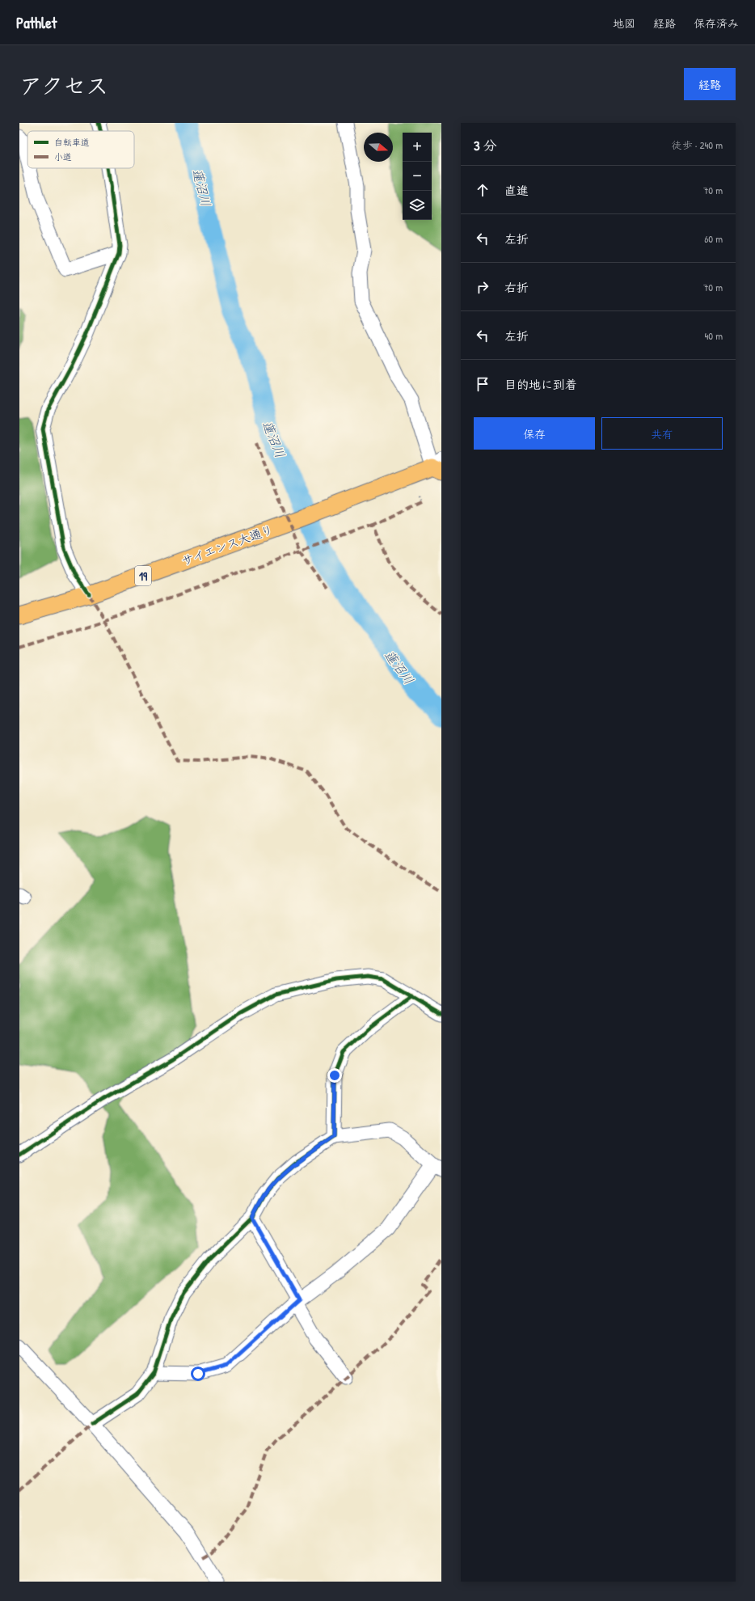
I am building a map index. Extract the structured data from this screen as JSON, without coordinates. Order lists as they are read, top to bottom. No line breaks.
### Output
{"streets":{"main road":["サイエンス大通り","19"]},"water":["蓮沼川"],"legend":["自転車道","小道"],"north":"right","page":{"header":"Pathlet","nav":["地図","経路","保存済み"],"title":"アクセス","buttons":["経路",["保存","共有"]],"heading":["3 分","徒歩 · 240 m"],"map_buttons":["+","−"],"list":[["直進","70 m"],["左折","60 m"],["右折","70 m"],["左折","40 m"],"目的地に到着"]}}
